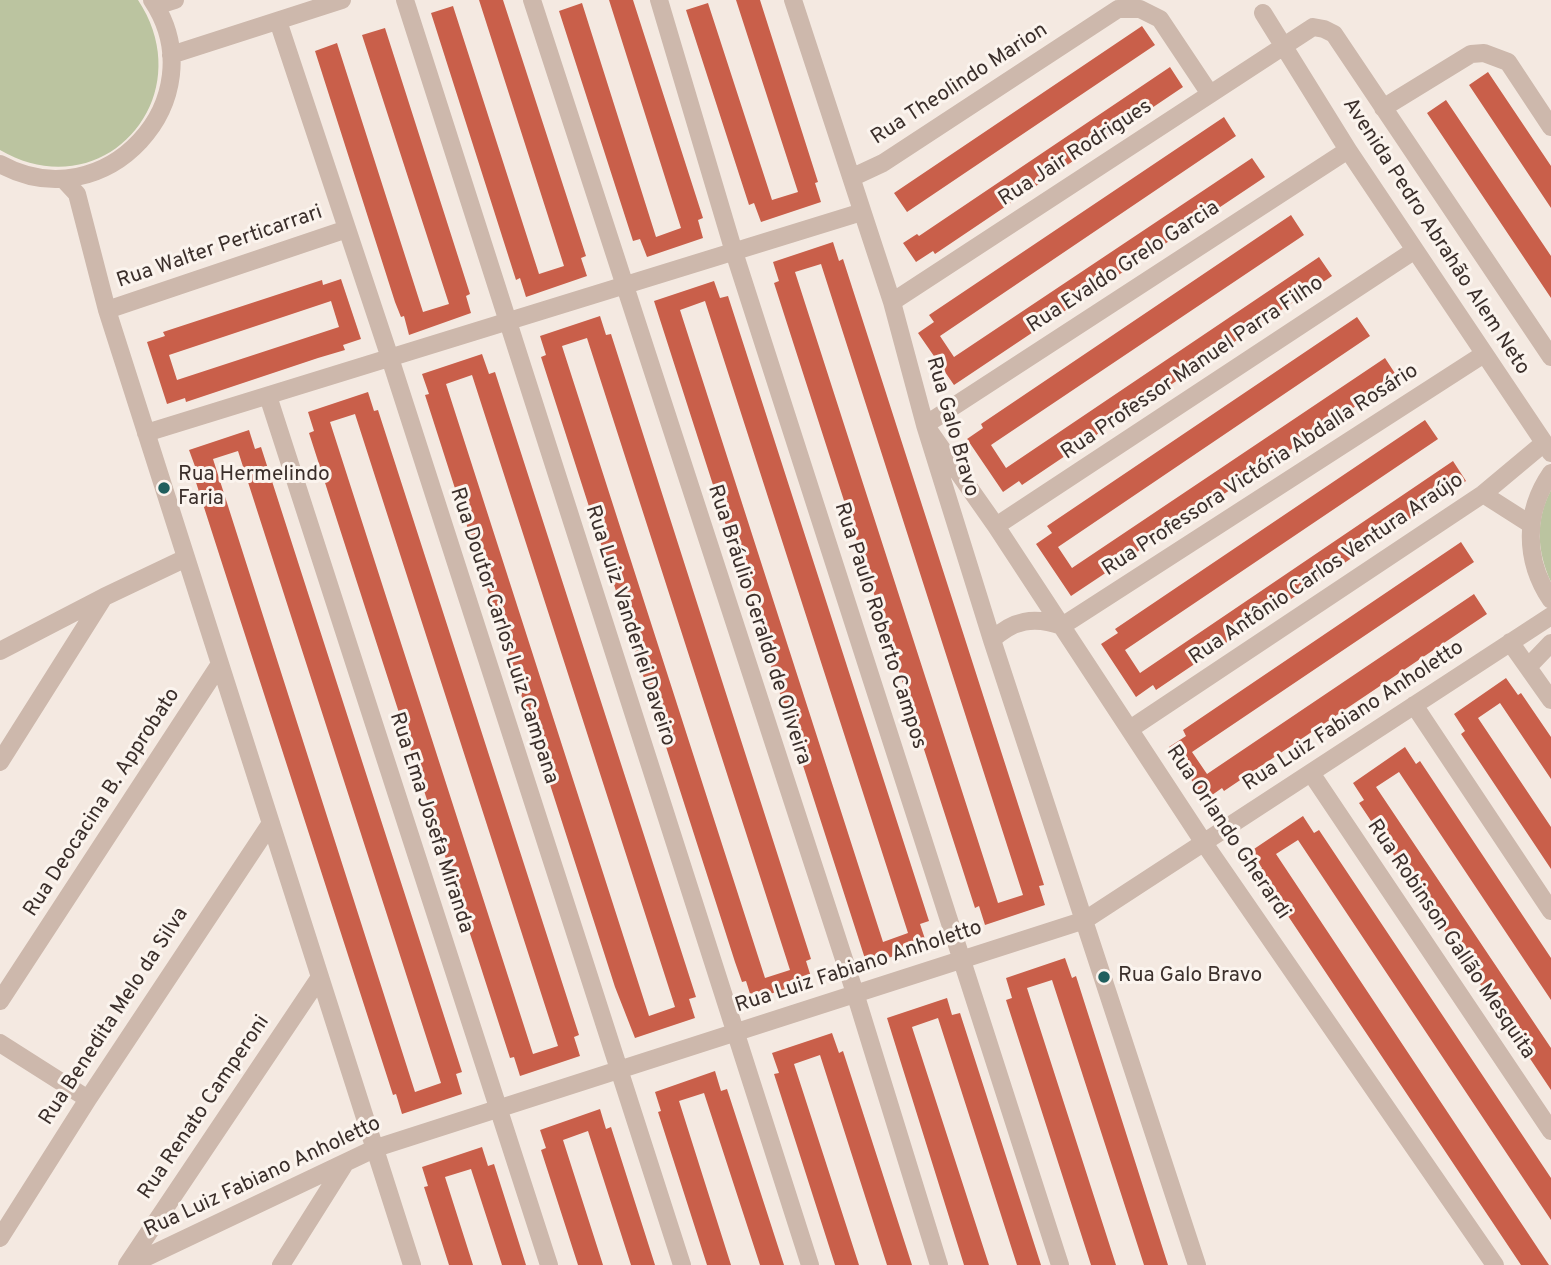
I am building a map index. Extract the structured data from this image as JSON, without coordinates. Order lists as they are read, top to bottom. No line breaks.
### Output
{"streets":{"street":["Rua Theolindo Marion","Rua Jair Rodrigues","Avenida Pedro Abrahão Alem Neto","Rua Walter Perticarrari","Rua Evaldo Grelo Garcia","Rua Professor Manuel Parra Filho","Rua Galo Bravo","Rua Professora Victória Abdalla Rosário","Rua Antônio Carlos Ventura Araújo","Rua Bráulio Geraldo de Oliveira","Rua Luiz Vanderlei Daveiro","Rua Paulo Roberto Campos","Rua Doutor Carlos Luiz Campana","Rua Luiz Fabiano Anholetto","Rua Deocacina B. Approbato","Rua Ema Josefa Miranda","Rua Orlando Gherardi","Rua Robinson Gallão Mesquita","Rua Benedita Melo da Silva","Rua Renato Camperoni"]},"crossings":[["Rua Theolindo Marion","Rua Jair Rodrigues"],["Rua Theolindo Marion","Rua Galo Bravo"],["Rua Jair Rodrigues","Avenida Pedro Abrahão Alem Neto"],["Rua Jair Rodrigues","Rua Galo Bravo"],["Avenida Pedro Abrahão Alem Neto","Rua Evaldo Grelo Garcia"],["Avenida Pedro Abrahão Alem Neto","Rua Professor Manuel Parra Filho"],["Avenida Pedro Abrahão Alem Neto","Rua Professora Victória Abdalla Rosário"],["Avenida Pedro Abrahão Alem Neto","Rua Antônio Carlos Ventura Araújo"],["Rua Walter Perticarrari","Rua Doutor Carlos Luiz Campana"],["Rua Evaldo Grelo Garcia","Rua Galo Bravo"],["Rua Evaldo Grelo Garcia","Rua Orlando Gherardi"],["Rua Professor Manuel Parra Filho","Rua Orlando Gherardi"],["Rua Galo Bravo","Rua Luiz Fabiano Anholetto"],["Rua Galo Bravo","Rua Orlando Gherardi"],["Rua Professora Victória Abdalla Rosário","Rua Orlando Gherardi"],["Rua Antônio Carlos Ventura Araújo","Rua Orlando Gherardi"],["Rua Bráulio Geraldo de Oliveira","Rua Luiz Fabiano Anholetto"],["Rua Luiz Vanderlei Daveiro","Rua Luiz Fabiano Anholetto"],["Rua Paulo Roberto Campos","Rua Luiz Fabiano Anholetto"],["Rua Doutor Carlos Luiz Campana","Rua Luiz Fabiano Anholetto"],["Rua Luiz Fabiano Anholetto","Rua Ema Josefa Miranda"],["Rua Luiz Fabiano Anholetto","Rua Orlando Gherardi"],["Rua Luiz Fabiano Anholetto","Rua Robinson Gallão Mesquita"],["Rua Luiz Fabiano Anholetto","Rua Renato Camperoni"]],"places":["Rua Hermelindo Faria","Rua Galo Bravo"]}
